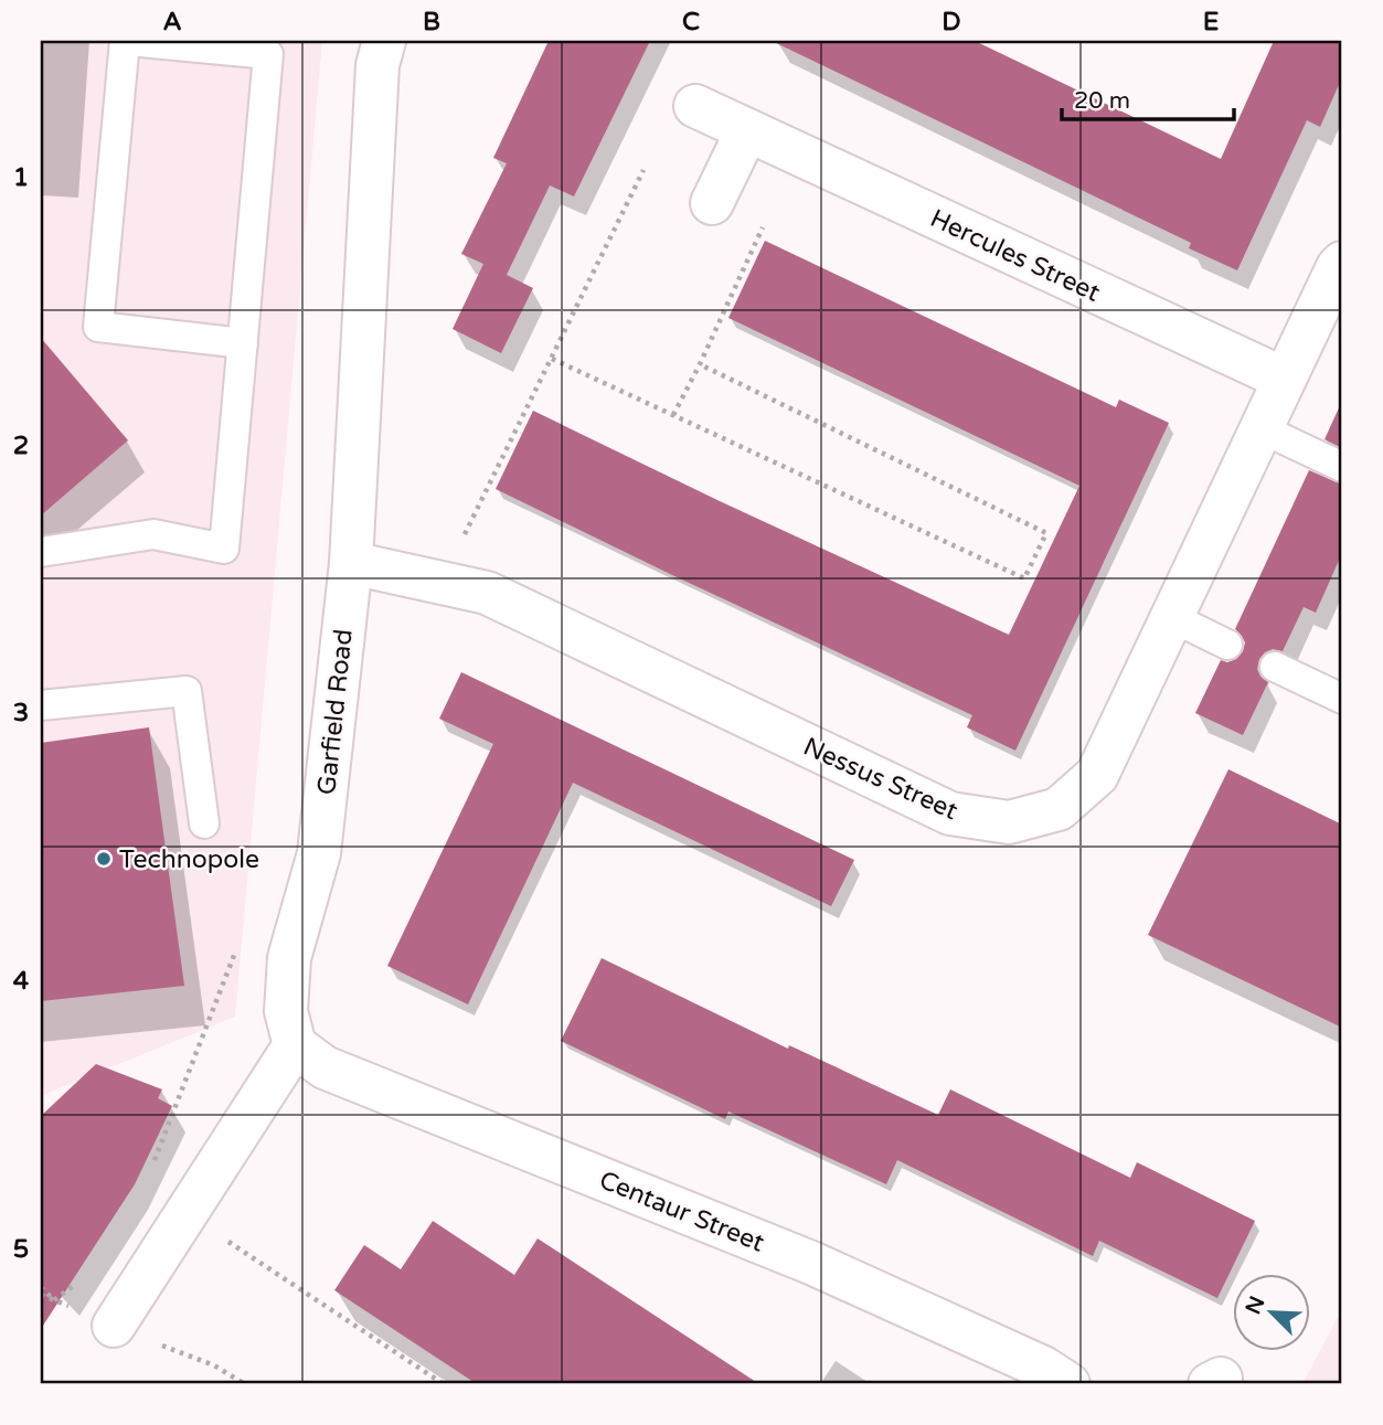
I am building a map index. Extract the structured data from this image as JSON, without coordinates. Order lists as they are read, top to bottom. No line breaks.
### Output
{"streets":{"street":["Hercules Street","Garfield Road","Nessus Street","Centaur Street"]},"crossings":[["Hercules Street","Nessus Street"],["Garfield Road","Nessus Street"],["Garfield Road","Centaur Street"]],"places":["Technopole"],"scale_bar":"20 m","north":"top left","grid":{"columns":["A","B","C","D","E"],"rows":["1","2","3","4","5"]}}
